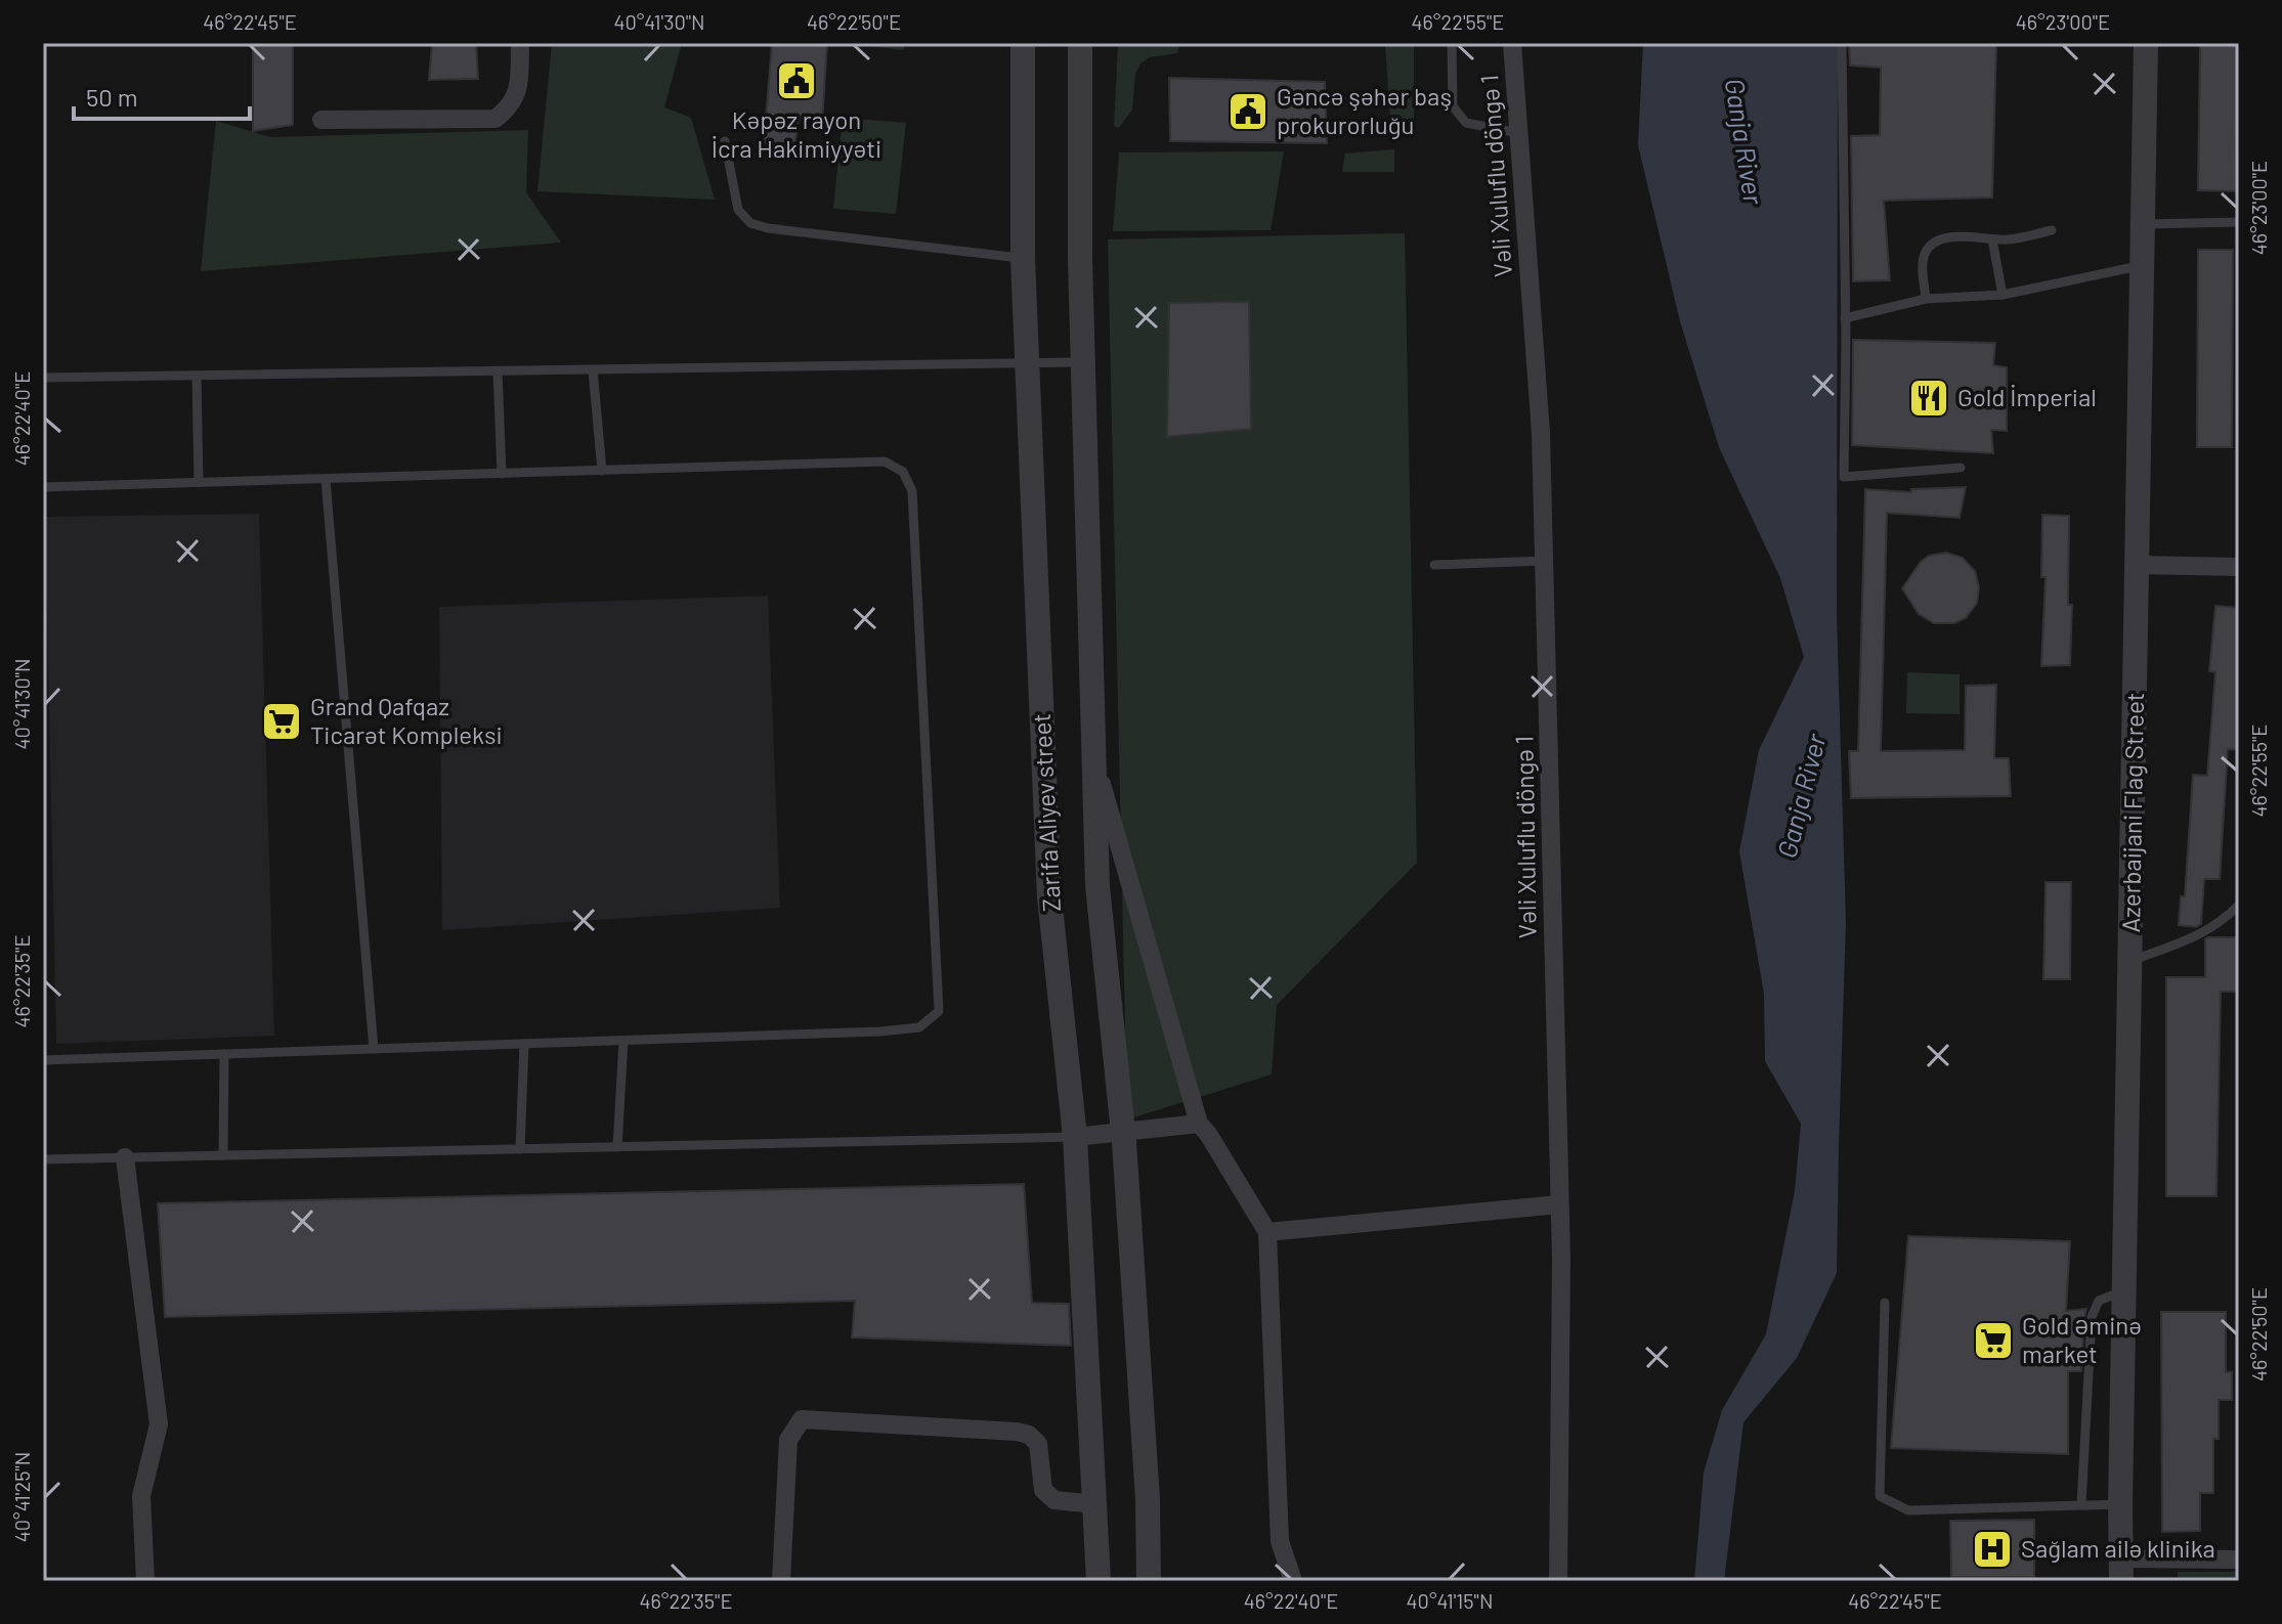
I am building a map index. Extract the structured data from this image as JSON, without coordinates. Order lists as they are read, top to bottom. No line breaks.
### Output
{"streets":{"street":["Vəli Xuluflu döngə 1","Zarifa Aliyev street","Azerbaijani Flag Street"]},"water":["Ganja River"],"places":{"public building":["Kəpəz rayon İcra Hakimiyyəti","Gəncə şəhər baş prokurorluğu"],"restaurant":["Gold İmperial"],"supermarket":["Grand Qafqaz Ticarət Kompleksi","Gold Əminə market"],"hospital":["Sağlam ailə klinika"]},"scale_bar":"50 m","coordinates":["46°22'45\"E","40°41'30\"N","46°22'50\"E","46°22'55\"E","46°23'00\"E","46°22'40\"E","46°22'35\"E","40°41'25\"N","40°41'15\"N"]}
